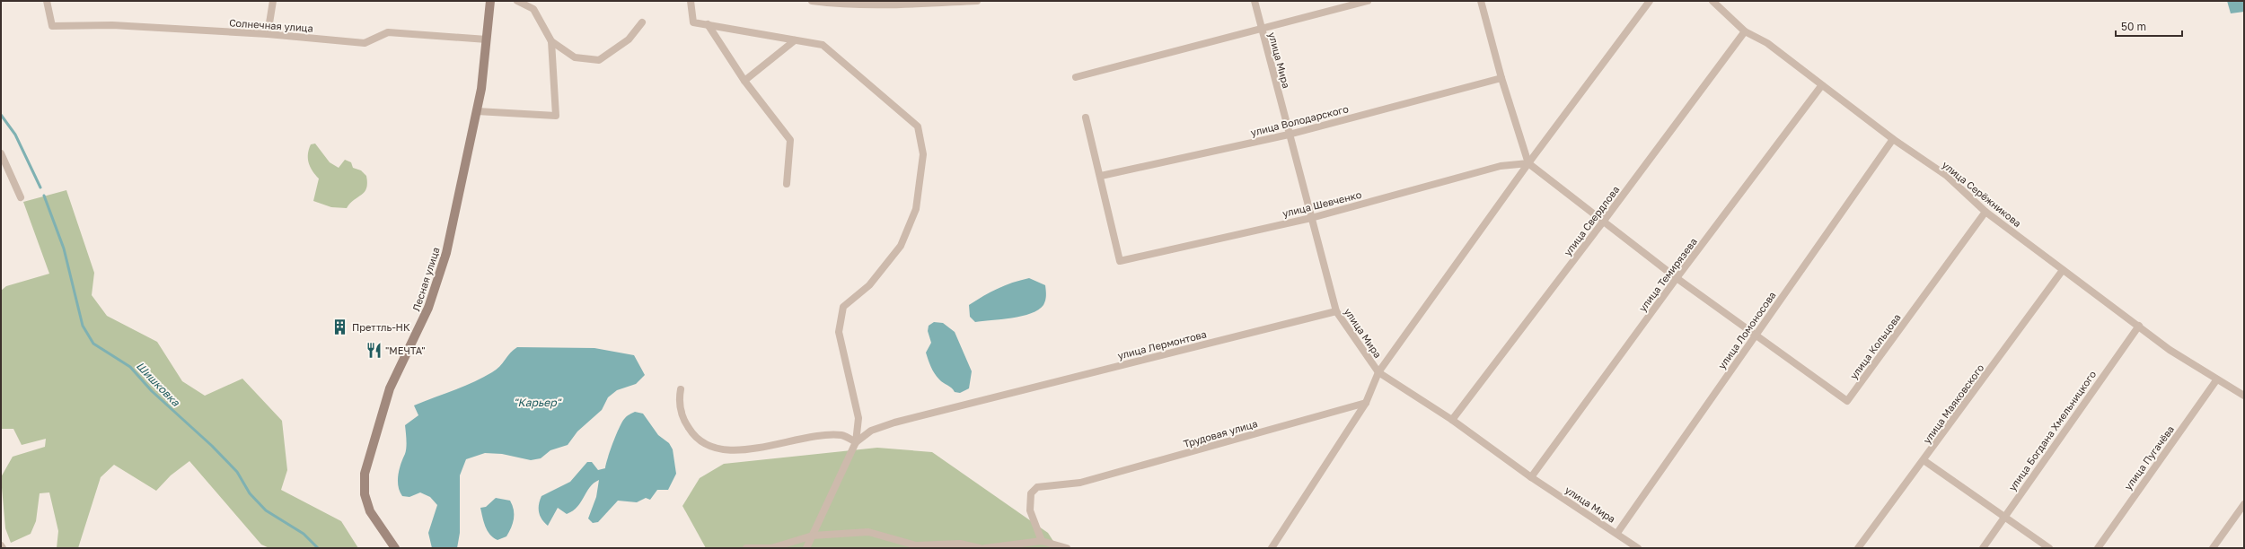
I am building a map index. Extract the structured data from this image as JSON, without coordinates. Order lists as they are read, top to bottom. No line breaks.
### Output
{"streets":{"street":["Солнечная улица","улица Мира","улица Володарского","улица Серёжникова","улица Шевченко","улица Свердлова","улица Темирязева","Лесная улица","улица Ломоносова","улица Лермонтова","улица Кольцова","улица Маяковского","улица Богдана Хмельницкого","Трудовая улица","улица Пугачёва"]},"crossings":[["Солнечная улица","Лесная улица"],["улица Мира","улица Володарского"],["улица Мира","улица Шевченко"],["улица Мира","улица Свердлова"],["улица Мира","улица Темирязева"],["улица Мира","улица Ломоносова"],["улица Мира","улица Лермонтова"],["улица Володарского","улица Шевченко"],["улица Серёжникова","улица Свердлова"],["улица Серёжникова","улица Темирязева"],["улица Серёжникова","улица Ломоносова"],["улица Серёжникова","улица Кольцова"],["улица Серёжникова","улица Маяковского"],["улица Серёжникова","улица Богдана Хмельницкого"],["улица Серёжникова","улица Пугачёва"],["улица Ломоносова","улица Кольцова"]],"water":["Шишковка","\"Карьер\""],"places":{"building":["Преттль-НК"],"restaurant":["\"МЕЧТА\""]},"scale_bar":"50 m"}
